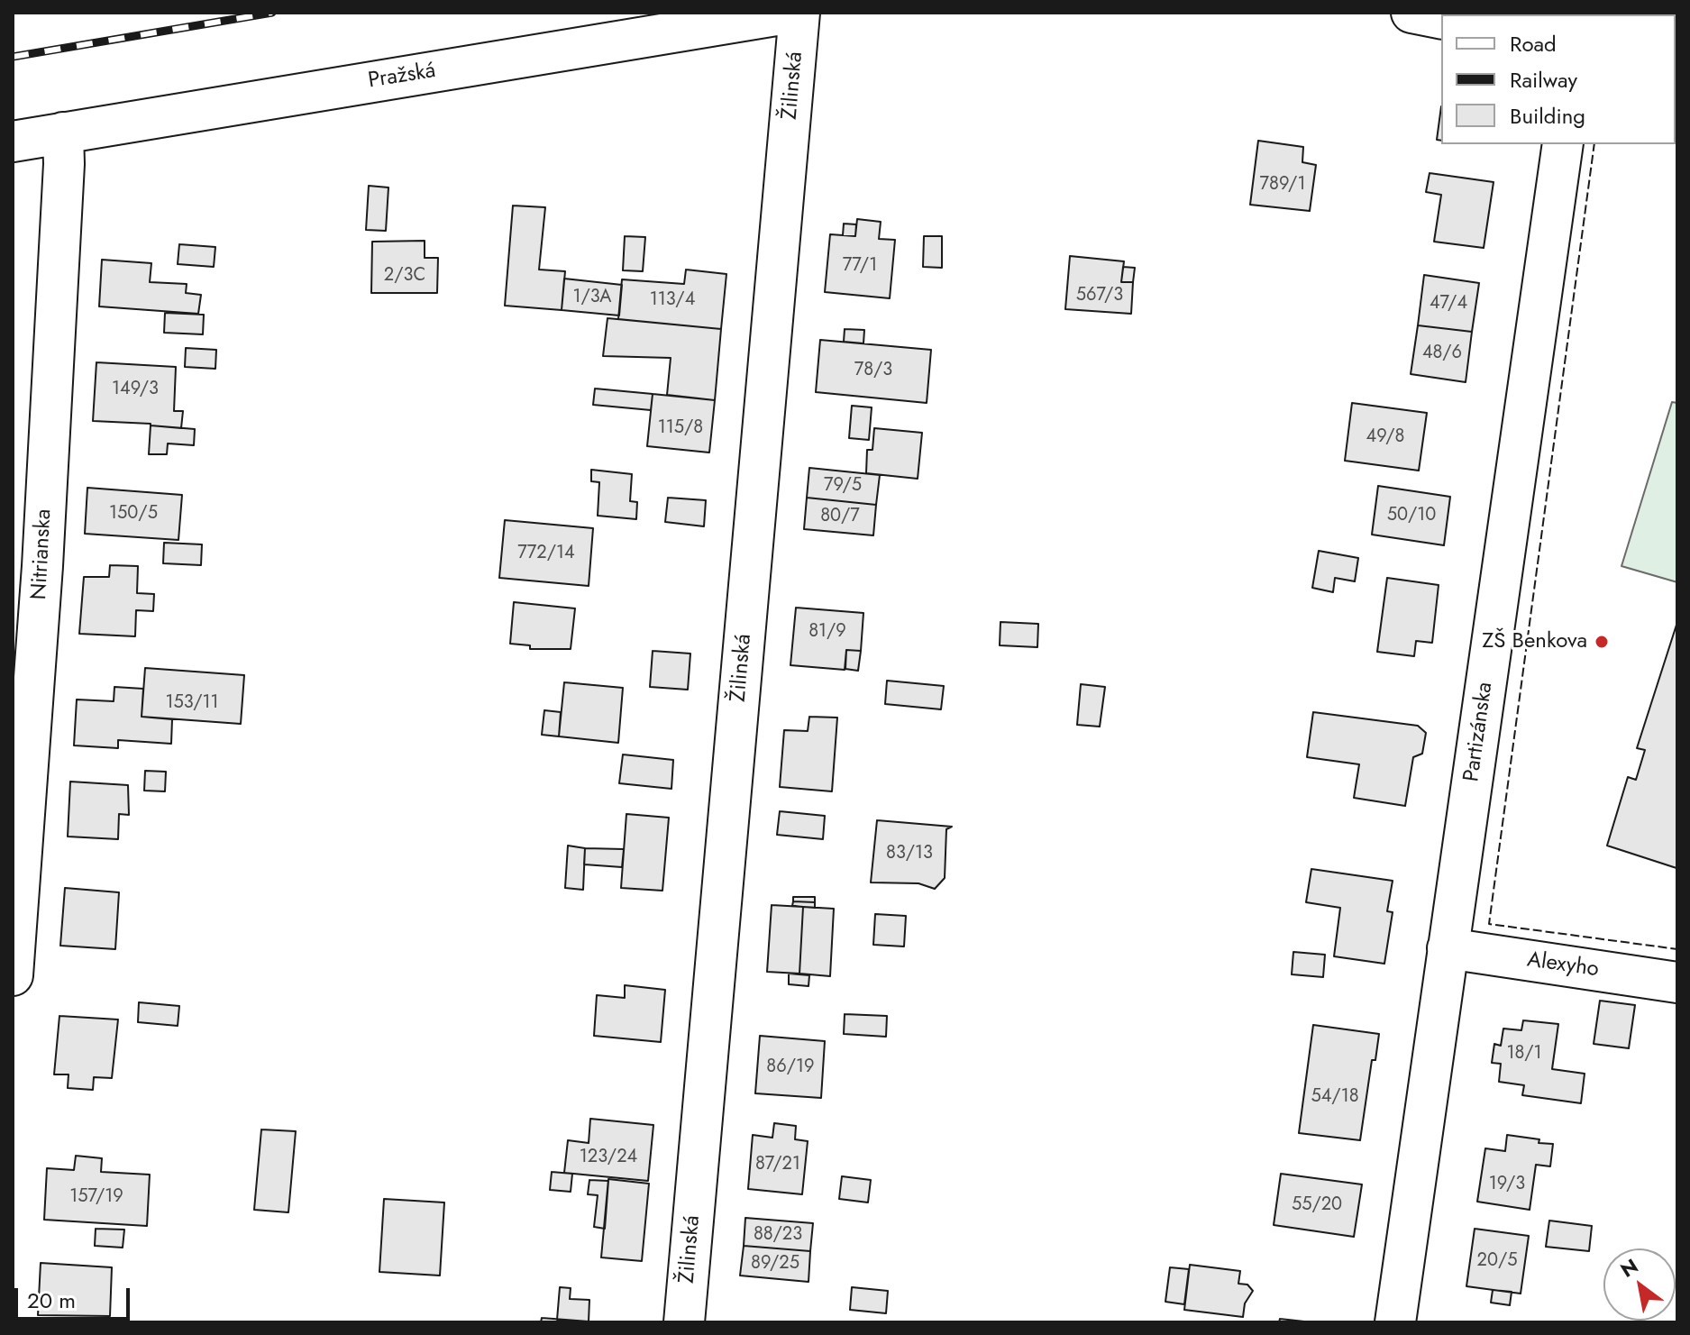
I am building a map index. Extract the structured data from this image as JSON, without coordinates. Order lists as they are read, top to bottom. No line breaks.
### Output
{"streets":{"street":["Pražská","Žilinská","Nitrianska","Partizánska","Alexyho"]},"crossings":[["Pražská","Nitrianska"],["Partizánska","Alexyho"]],"places":["ZŠ Benkova"],"house_numbers":["789/1","77/1","2/3C","567/3","1/3A","113/4","47/4","48/6","78/3","149/3","115/8","49/8","79/5","150/5","50/10","80/7","772/14","81/9","153/11","83/13","18/1","86/19","54/18","123/24","87/21","19/3","157/19","55/20","88/23","20/5","89/25"],"legend":["Road","Railway","Building"],"scale_bar":"20 m","north":"top left"}
